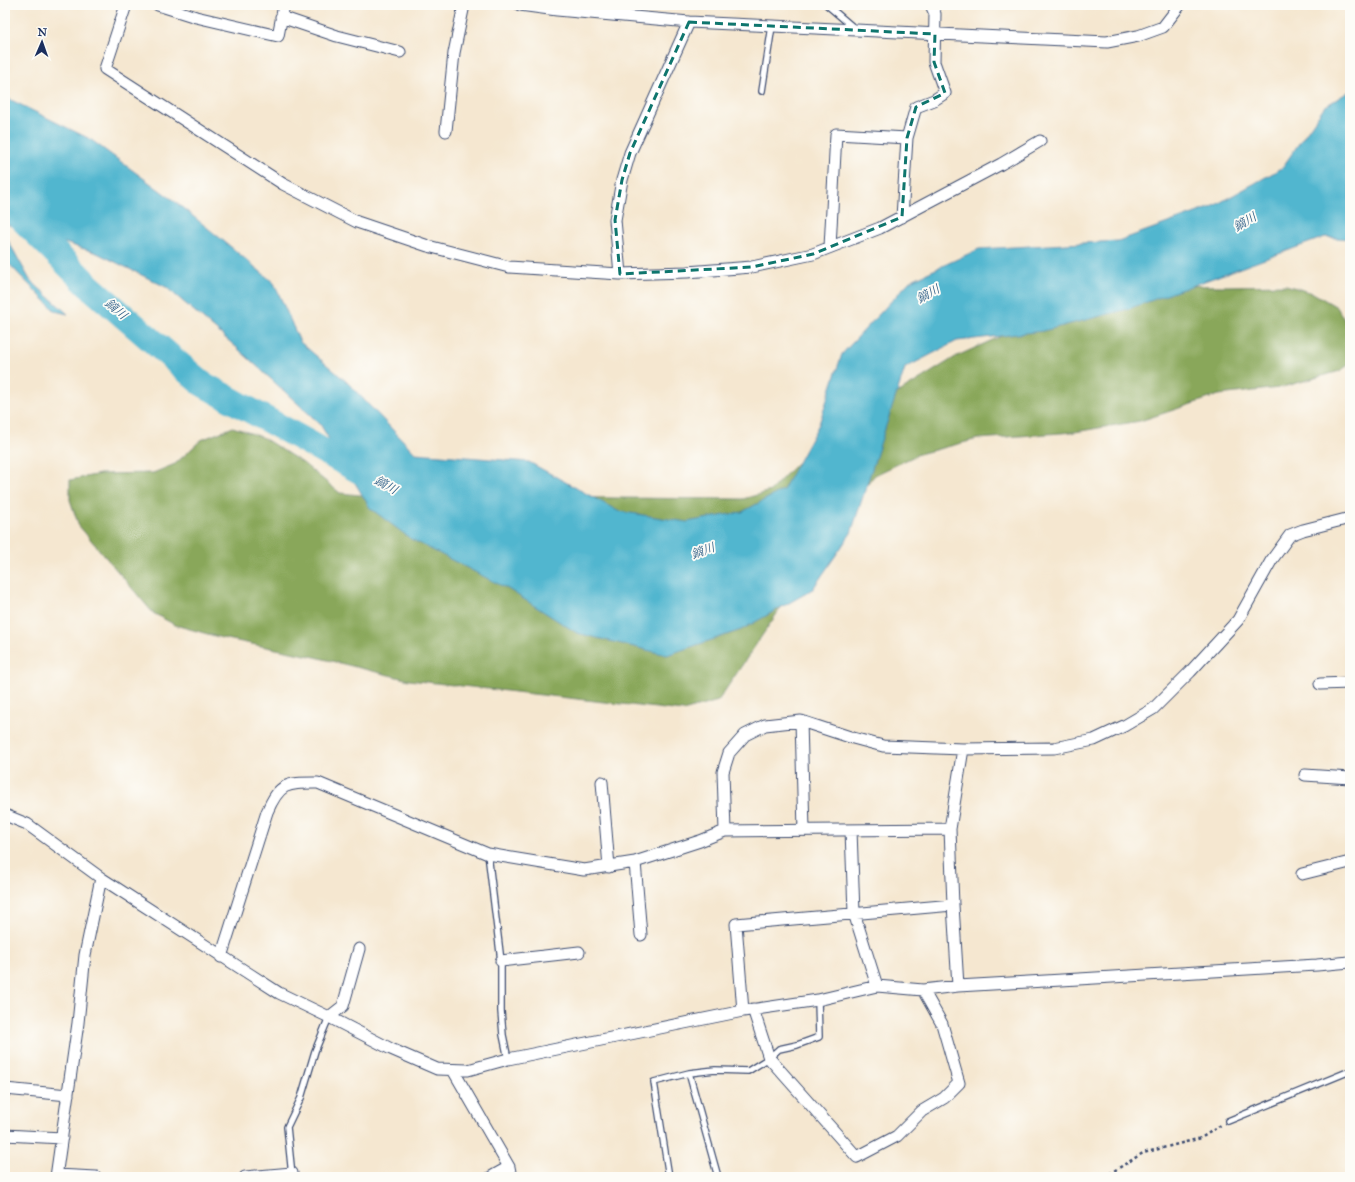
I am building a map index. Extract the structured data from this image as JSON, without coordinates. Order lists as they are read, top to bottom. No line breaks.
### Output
{"water":["鏑川"],"north":"top"}
